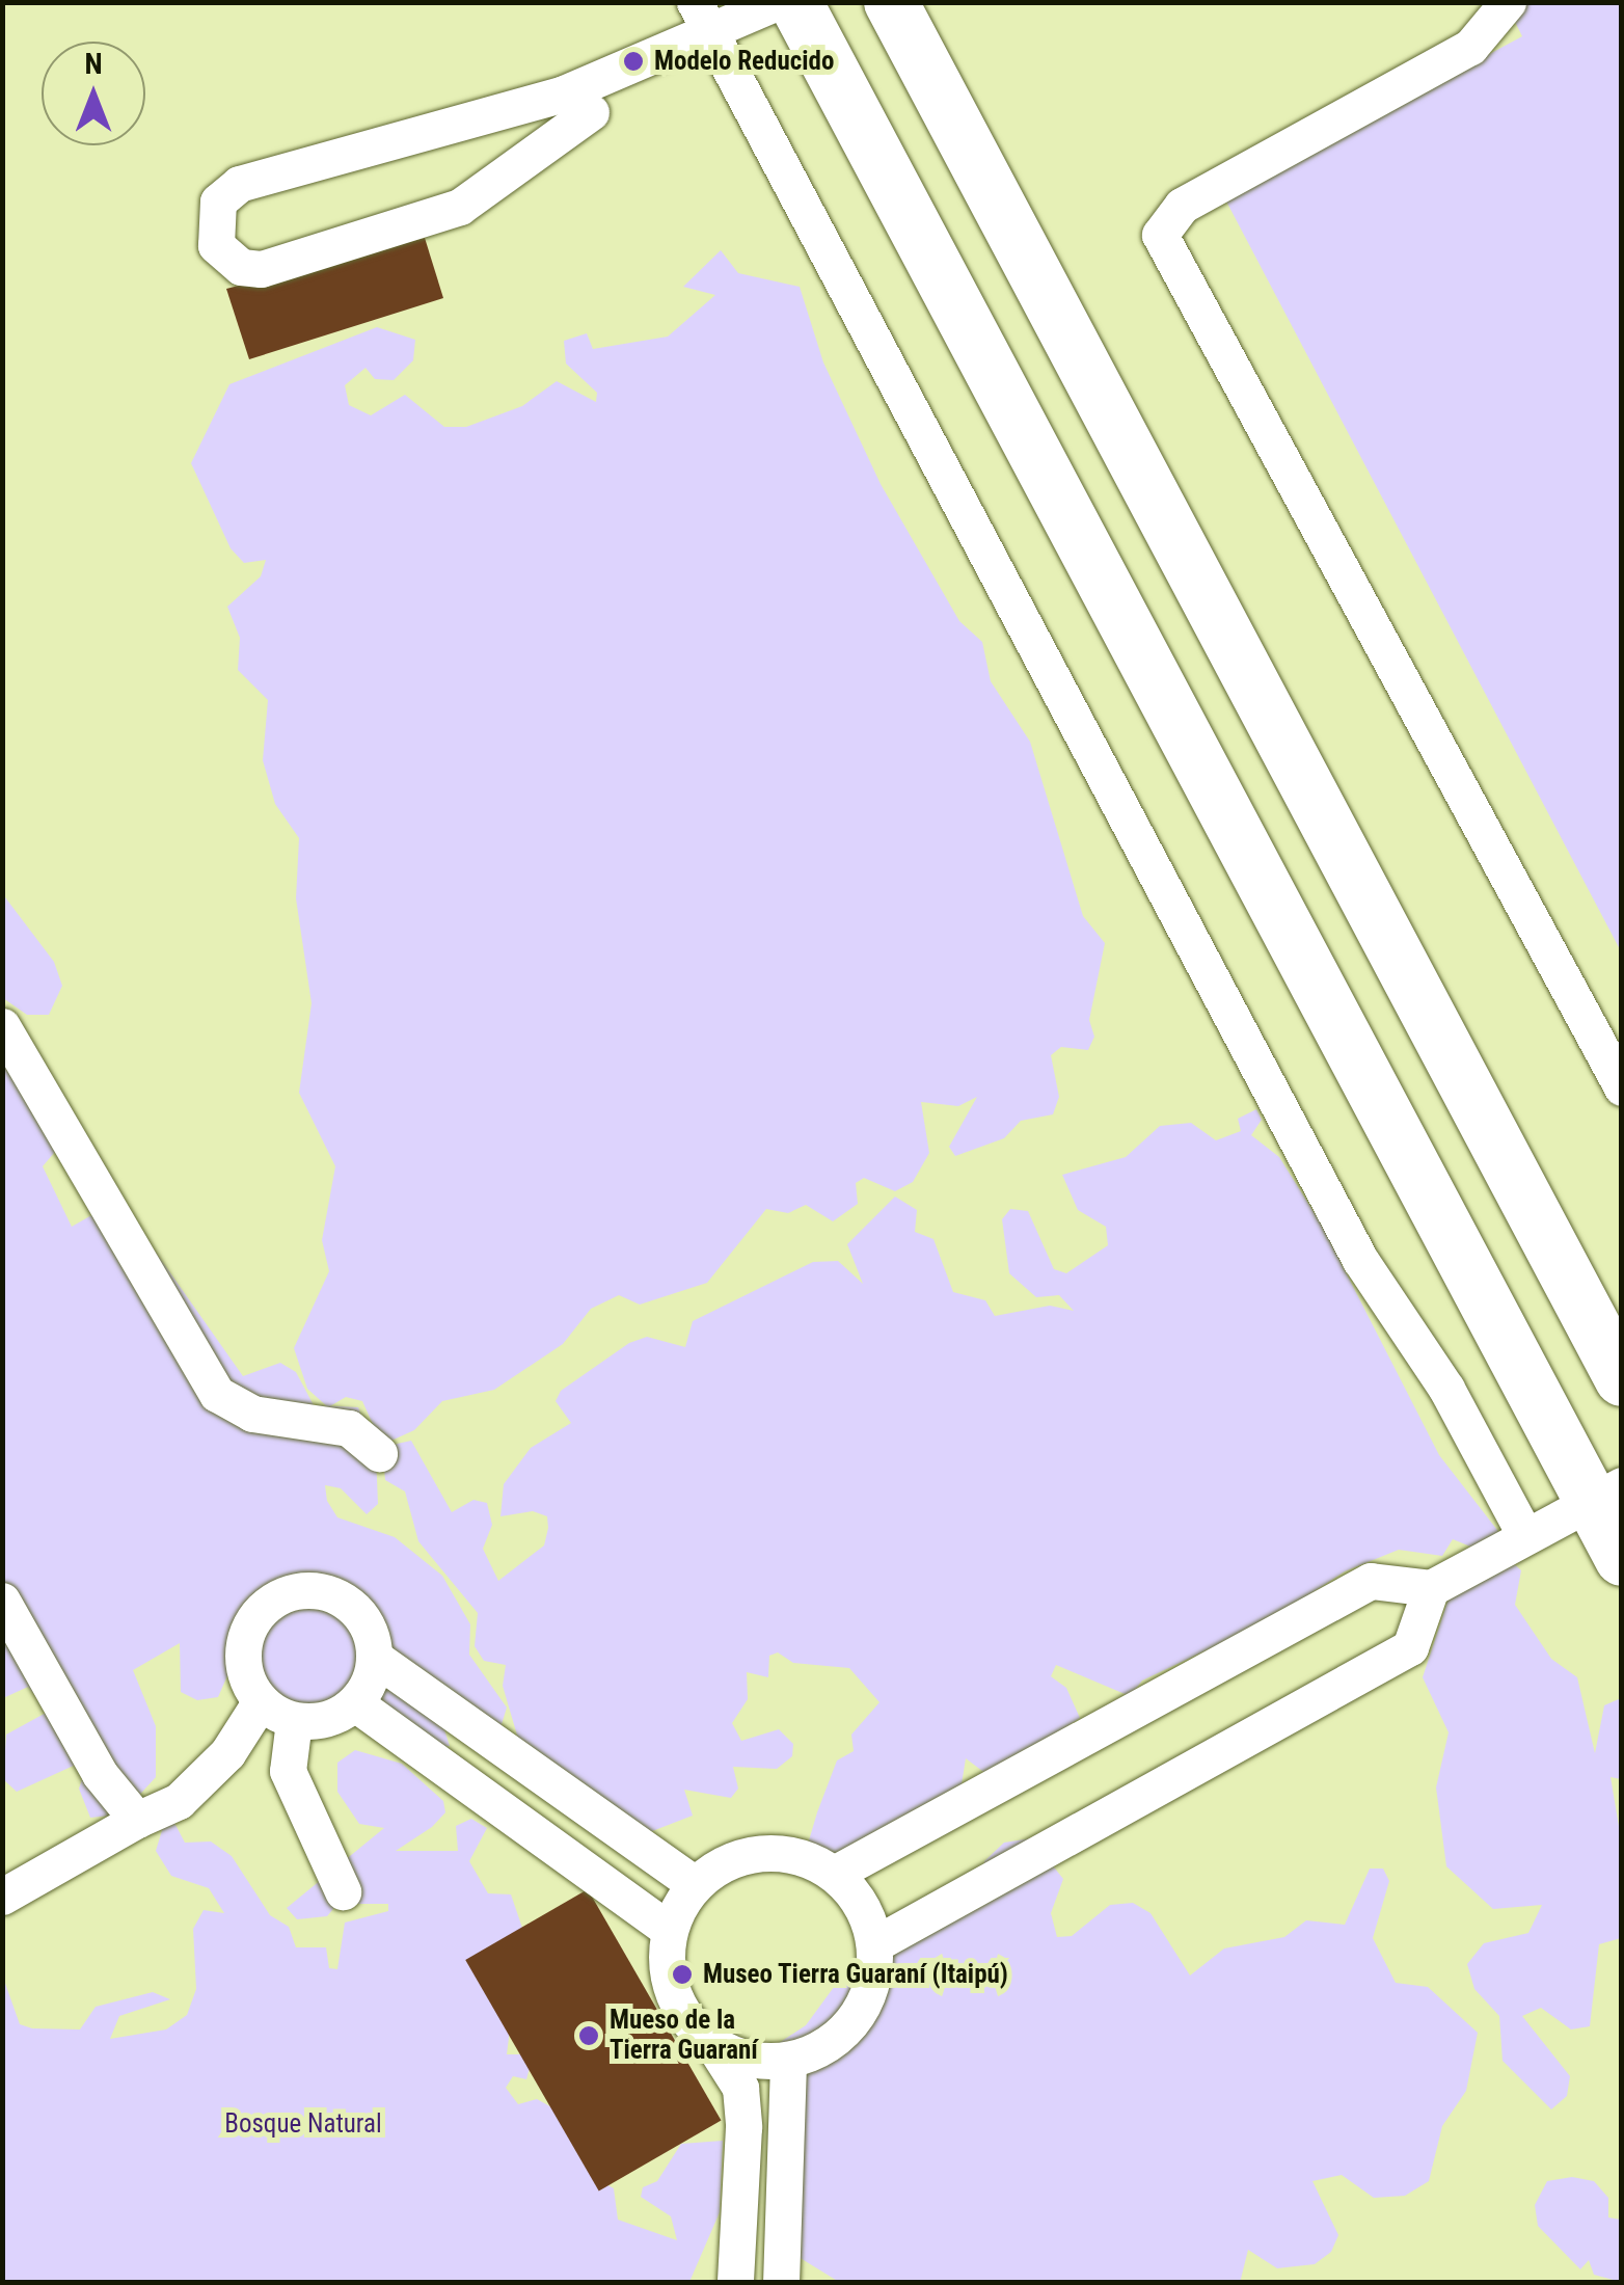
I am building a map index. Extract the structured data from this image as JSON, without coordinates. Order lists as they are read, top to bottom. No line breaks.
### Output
{"parks":["Bosque Natural"],"places":["Modelo Reducido","Museo Tierra Guaraní (Itaipú)","Mueso de la Tierra Guaraní"],"north":"top"}
